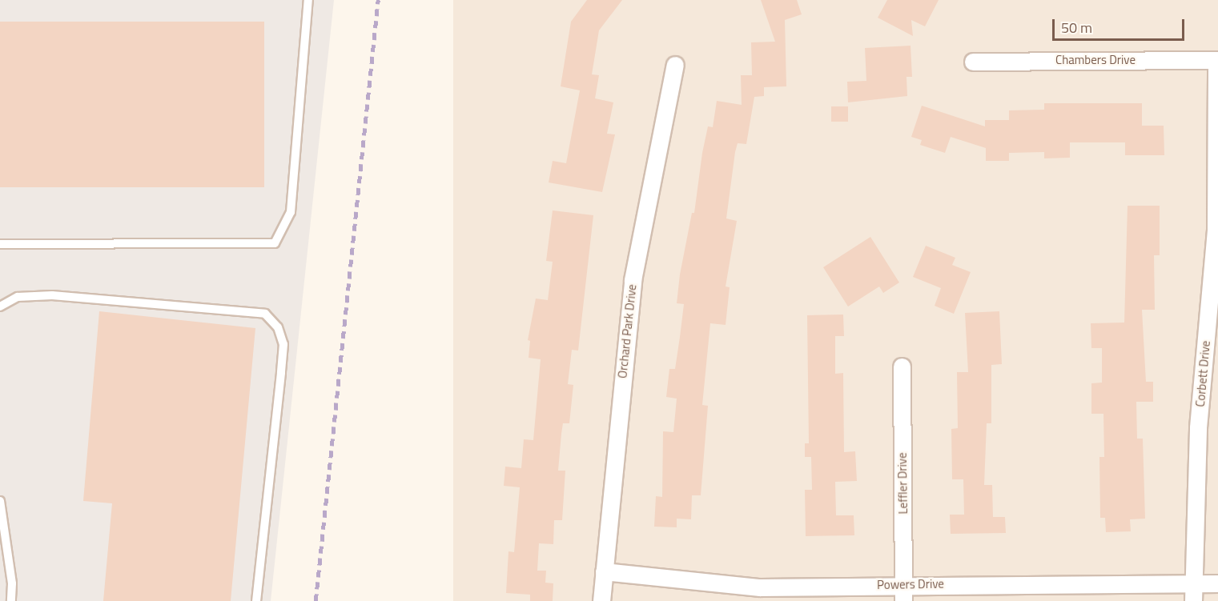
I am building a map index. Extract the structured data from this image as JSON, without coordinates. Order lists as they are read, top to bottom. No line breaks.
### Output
{"streets":{"street":["Chambers Drive","Orchard Park Drive","Corbett Drive","Leffler Drive","Powers Drive"]},"crossings":[["Chambers Drive","Corbett Drive"],["Orchard Park Drive","Powers Drive"],["Corbett Drive","Powers Drive"],["Leffler Drive","Powers Drive"]],"scale_bar":"50 m"}
